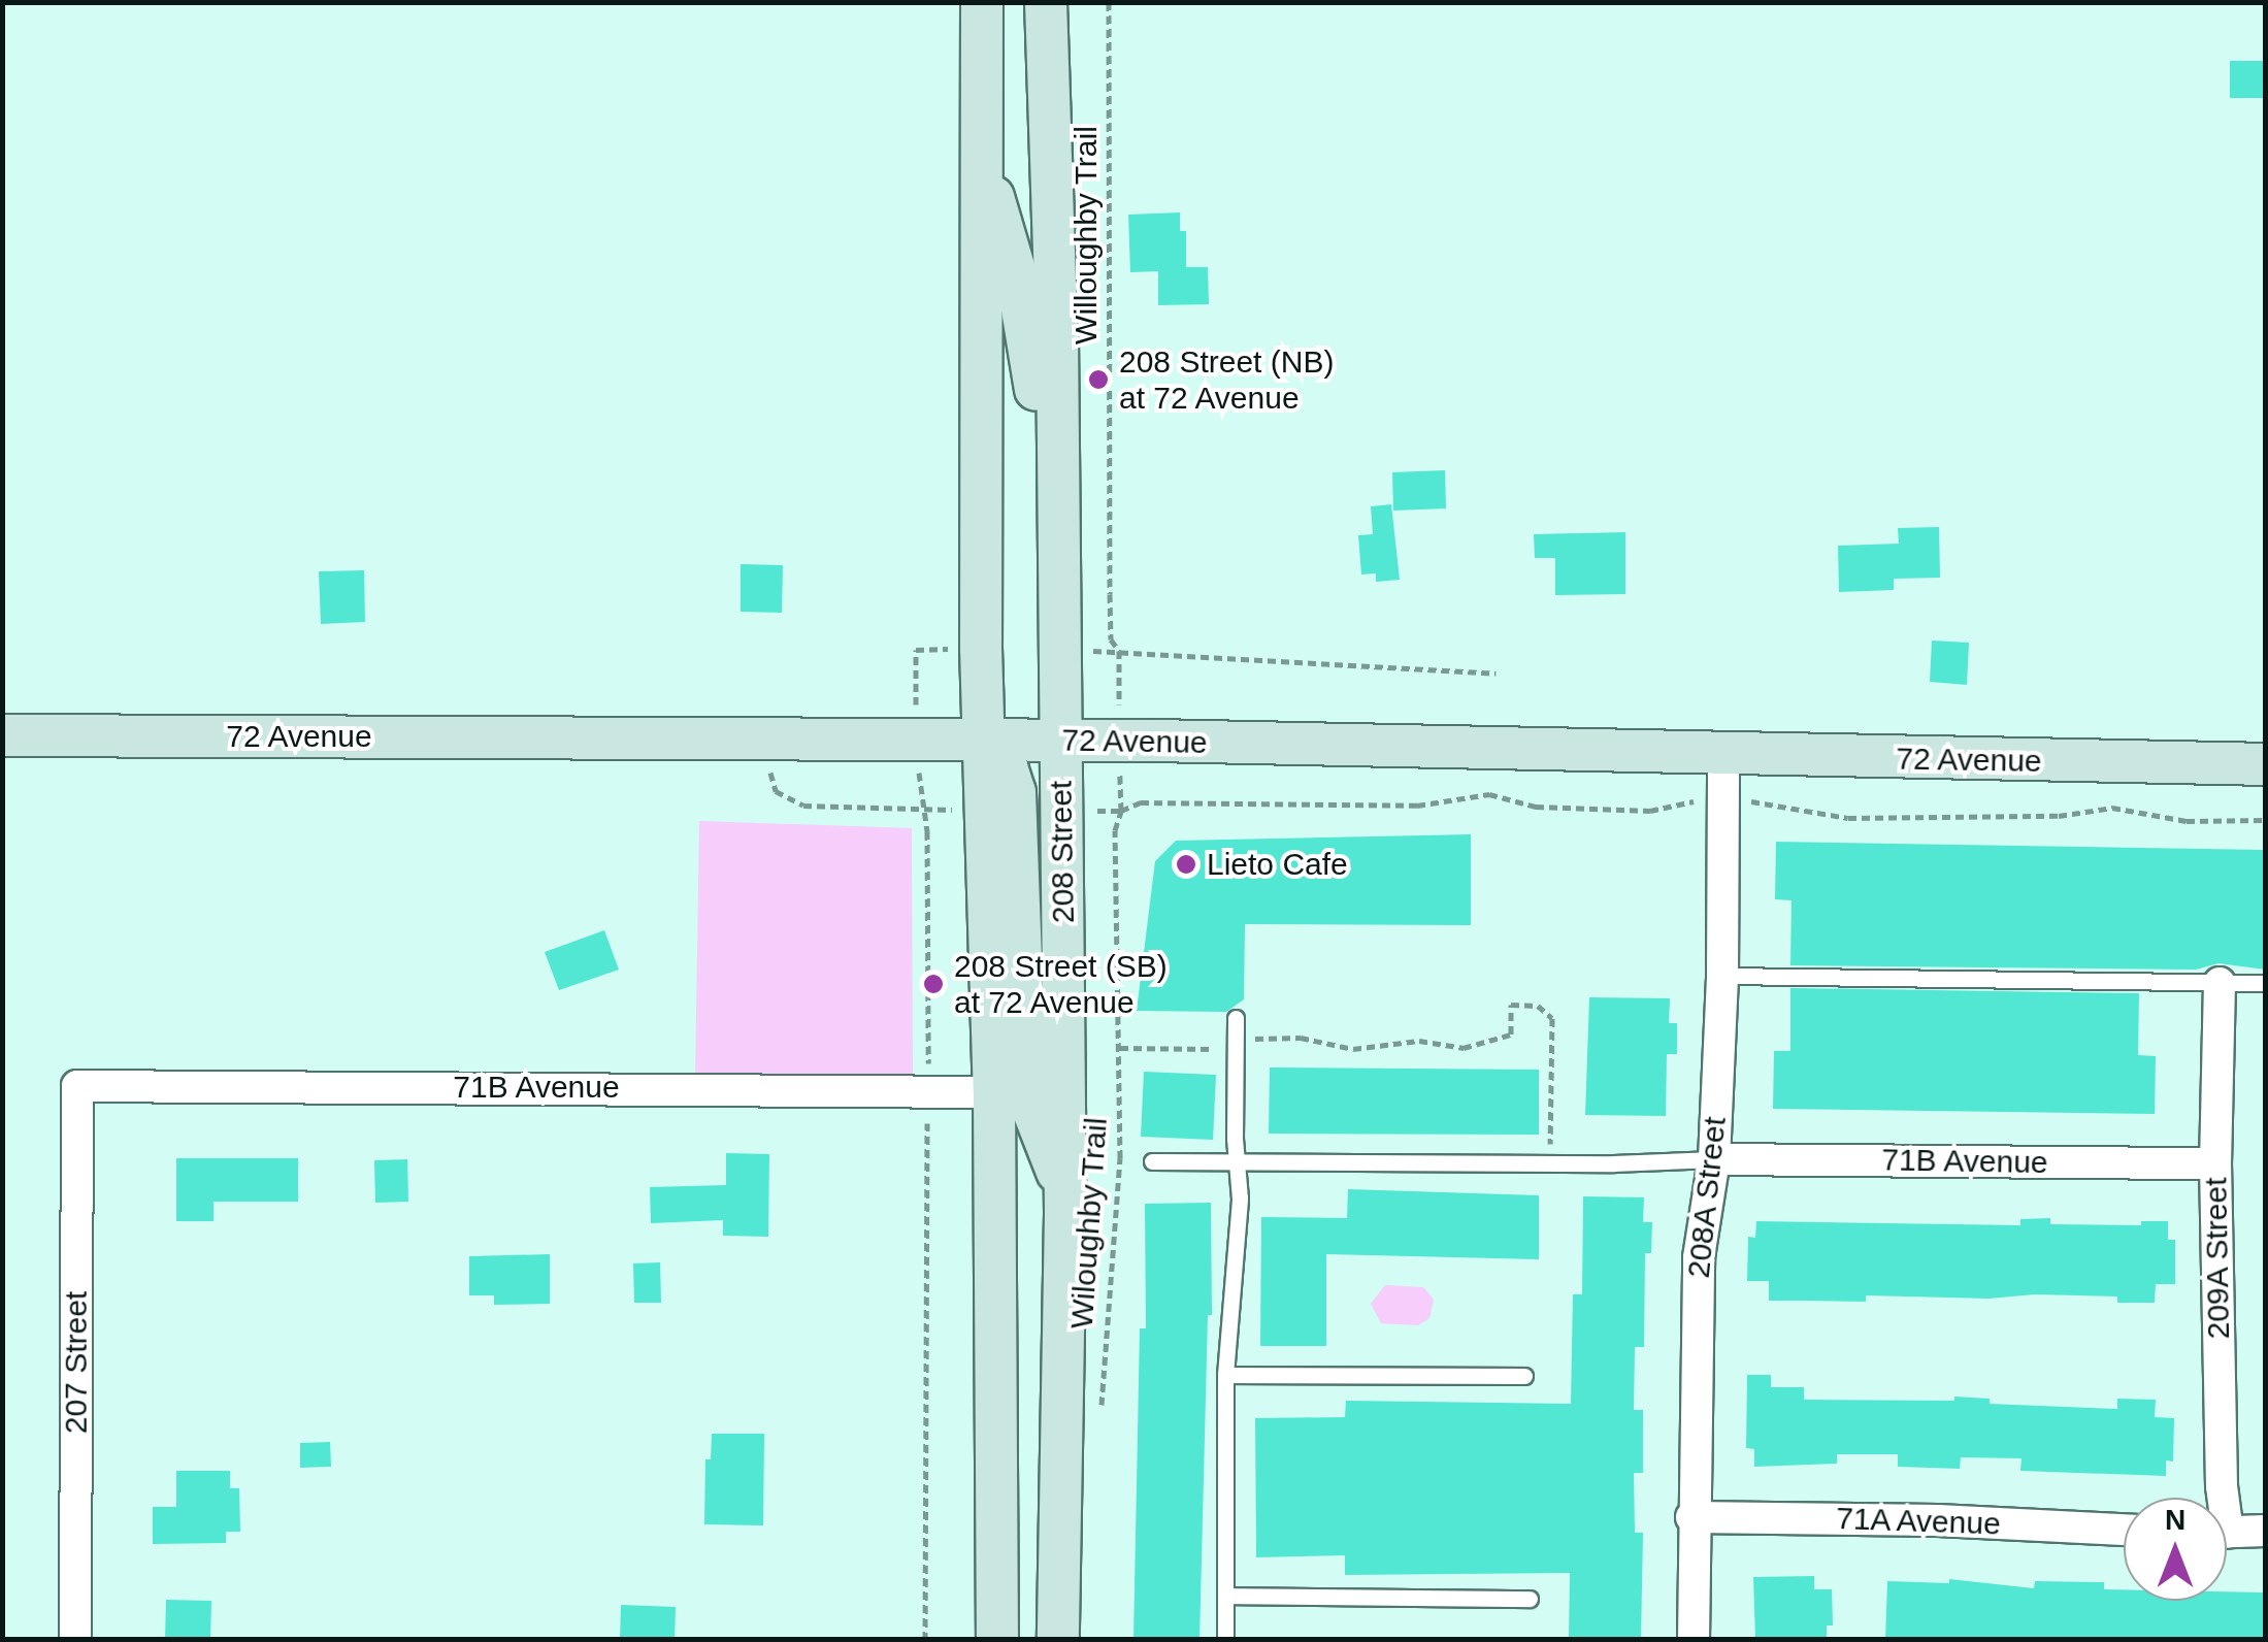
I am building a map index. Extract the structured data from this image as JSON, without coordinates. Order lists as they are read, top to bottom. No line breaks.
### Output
{"streets":{"main road":["72 Avenue","208 Street"],"street":["71B Avenue","208A Street","209A Street","207 Street","71A Avenue"],"path":["Willoughby Trail","Wiloughby Trail"]},"crossings":[["72 Avenue","208 Street"],["72 Avenue","208A Street"],["71B Avenue","208A Street"],["71B Avenue","209A Street"],["71B Avenue","207 Street"],["208A Street","71A Avenue"]],"places":["208 Street (NB) at 72 Avenue","Lieto Cafe","208 Street (SB) at 72 Avenue"],"north":"top"}
